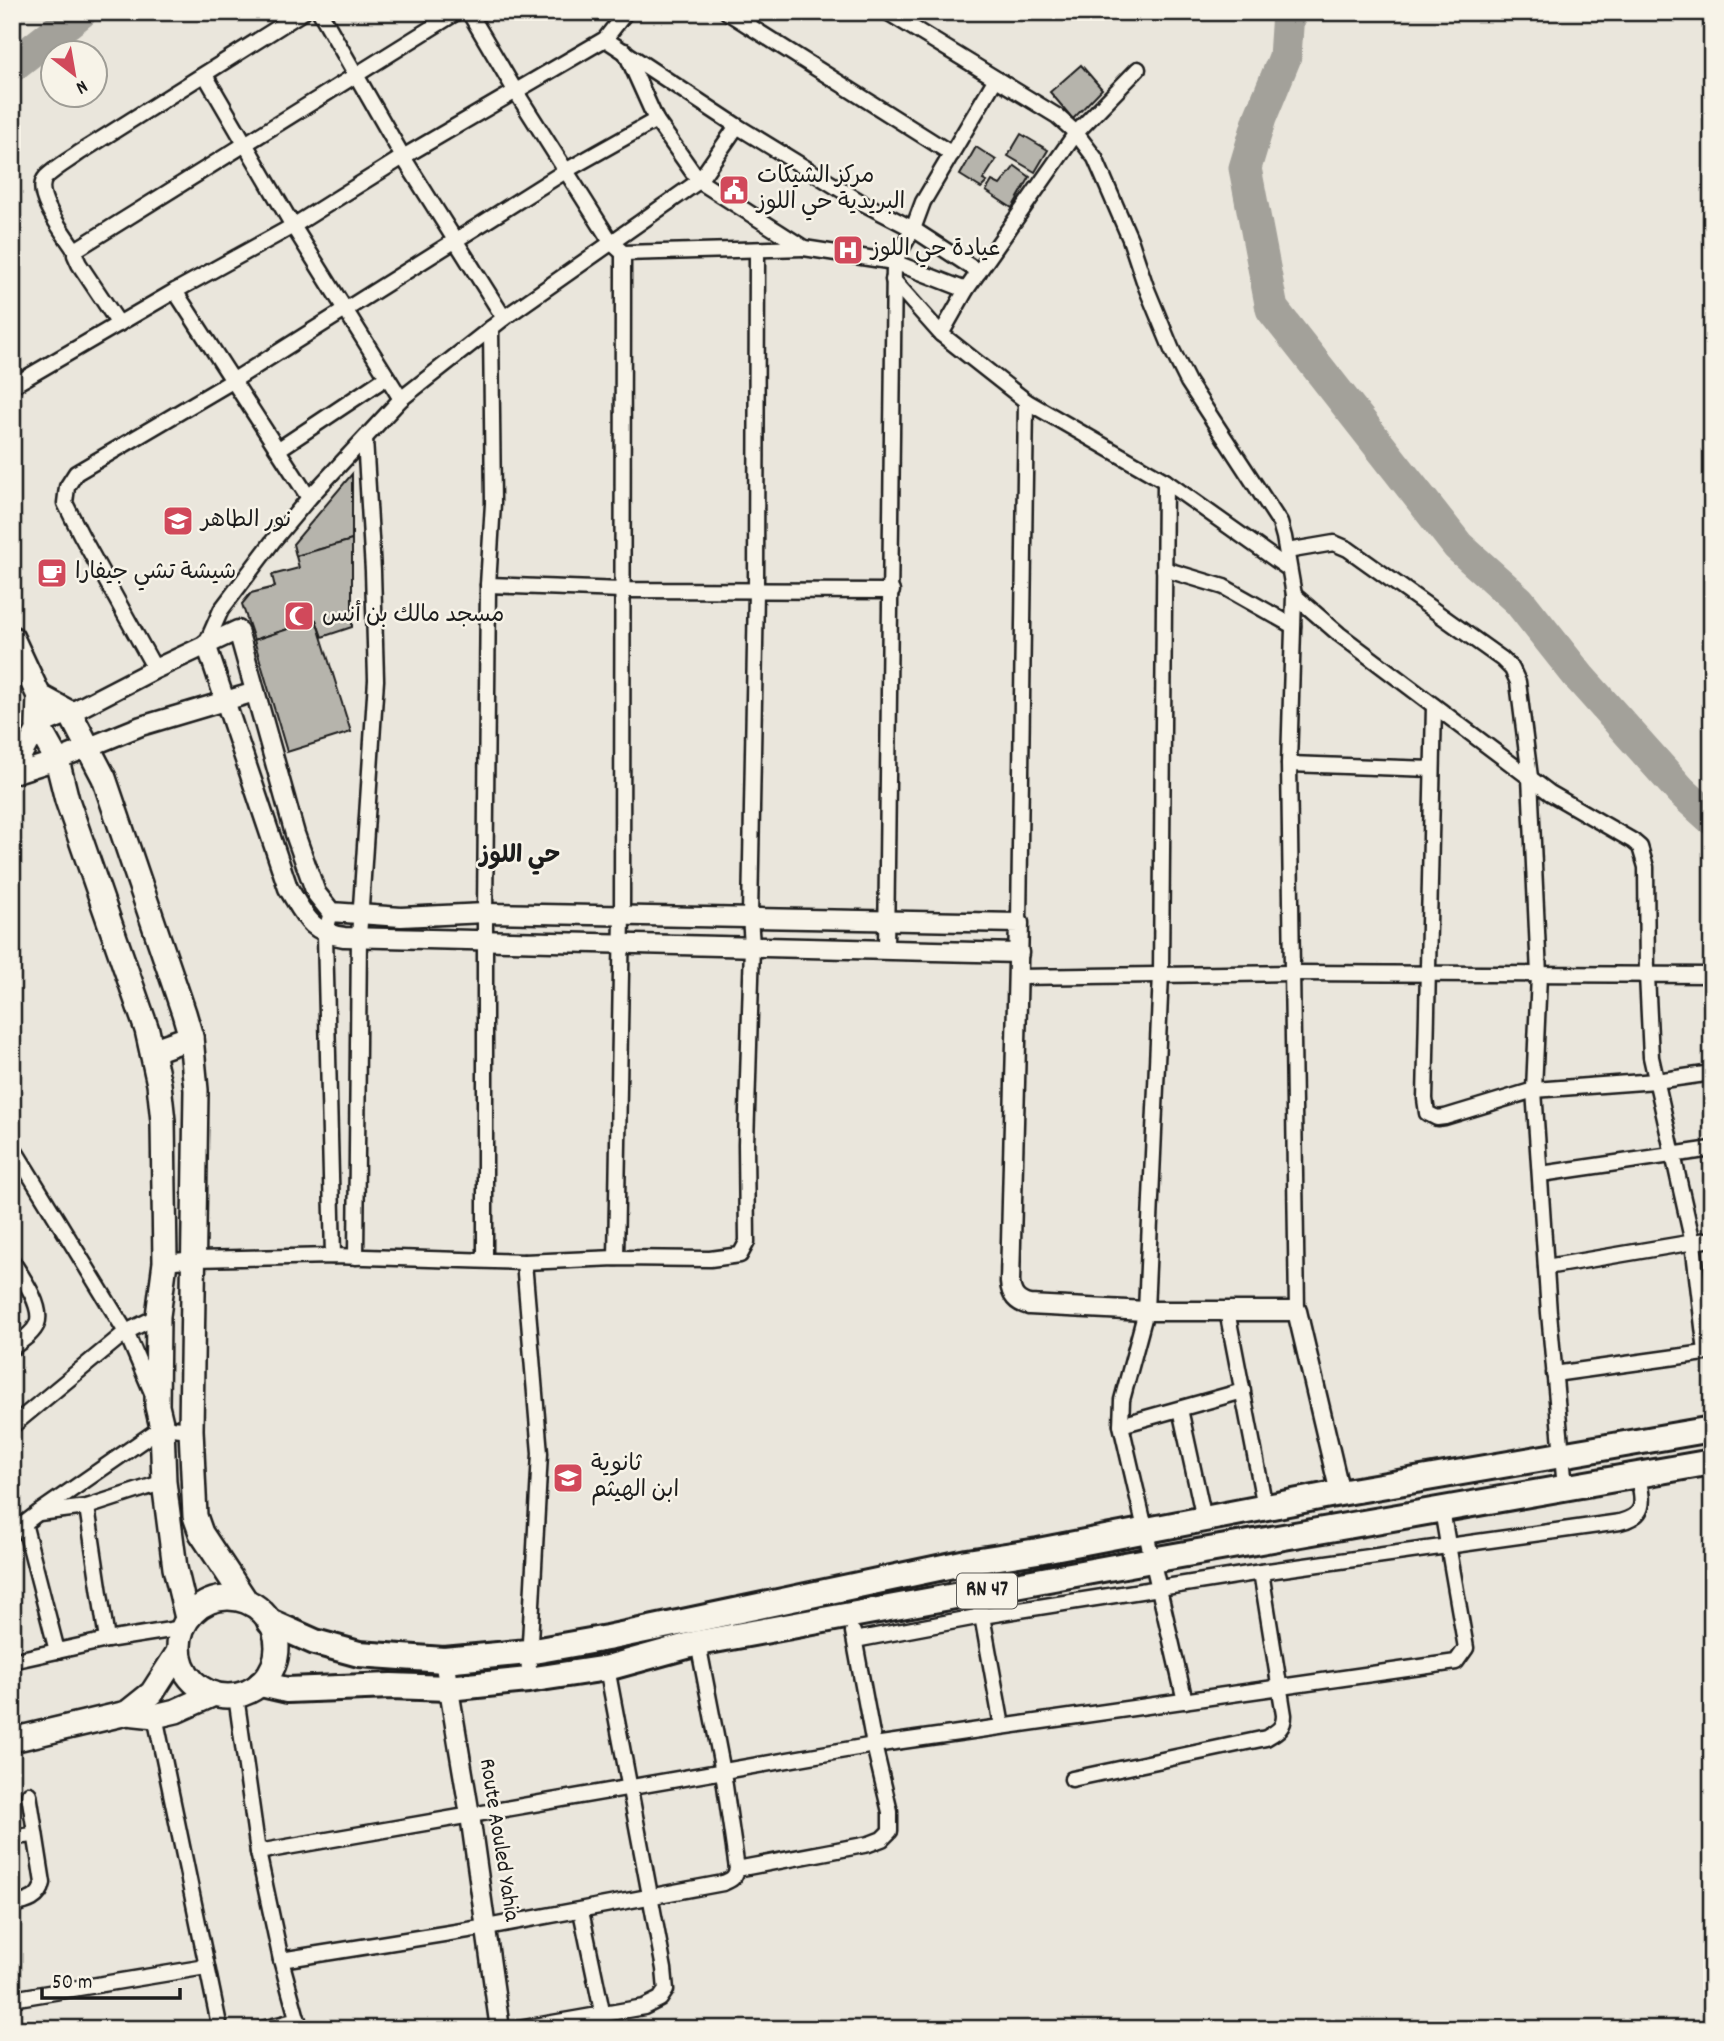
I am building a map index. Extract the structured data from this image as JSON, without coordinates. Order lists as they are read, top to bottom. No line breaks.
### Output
{"streets":{"highway":["RN 47"],"street":["Route Aouled Yahia"]},"crossings":[["RN 47","Route Aouled Yahia"]],"districts":["حي اللوز"],"places":{"public building":["مركز الشيكات البريدية حي اللوز"],"hospital":["عيادة حي اللوز"],"school or university":["نور الطاهر","ثانوية ابن الهيثم"],"cafe":["شيشة تشي جيفارا"],"mosque":["مسجد مالك بن أنس"]},"scale_bar":"50 m","north":"bottom right"}
